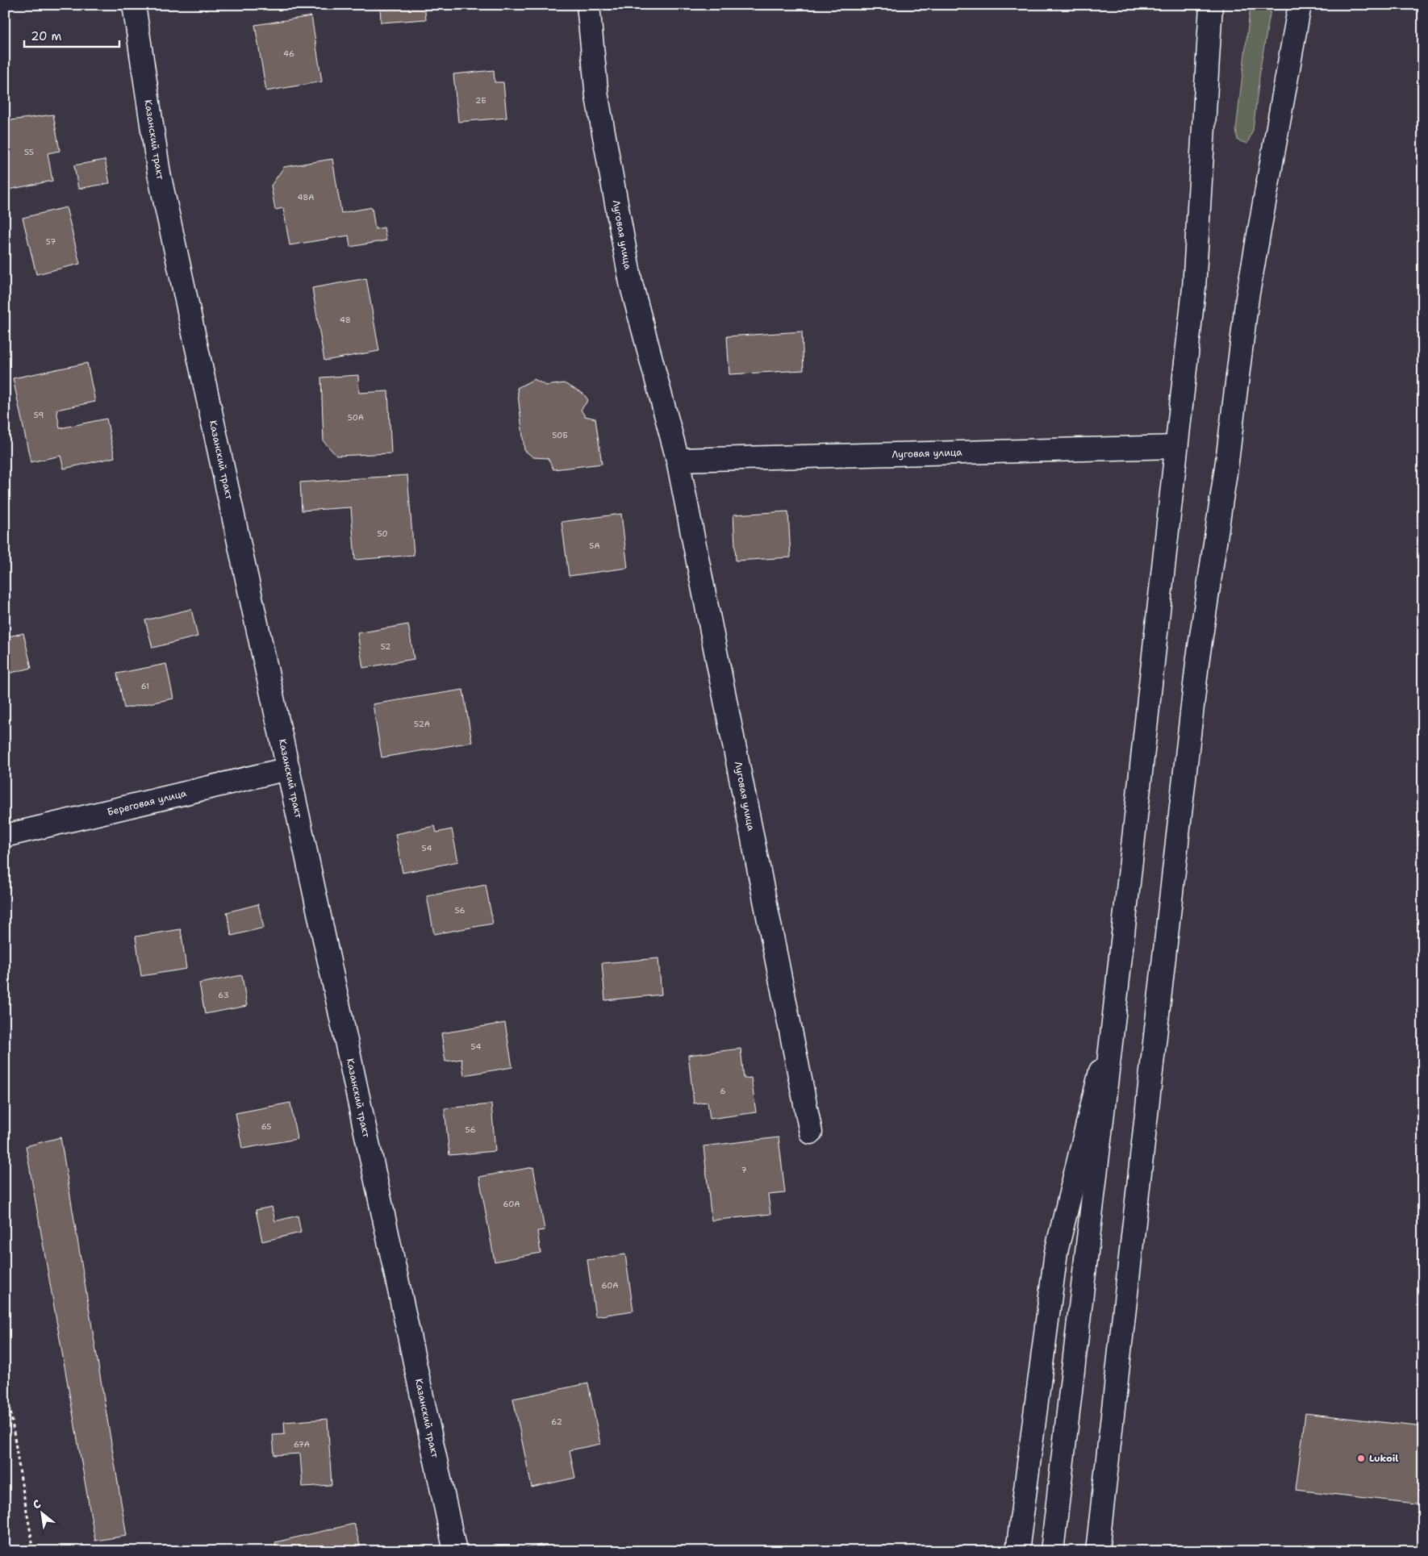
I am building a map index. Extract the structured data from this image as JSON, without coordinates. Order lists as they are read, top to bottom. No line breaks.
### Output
{"streets":{"street":["Казанский тракт","Луговая улица","Береговая улица"]},"crossings":[["Казанский тракт","Береговая улица"]],"places":["Lukoil"],"house_numbers":["46","2Б","55","48А","57","48","59","50А","50Б","50","5А","52","61","52А","54","56","63","54","6","65","56","7","60А","60А","62","67А"],"scale_bar":"20 m","north":"top left"}
